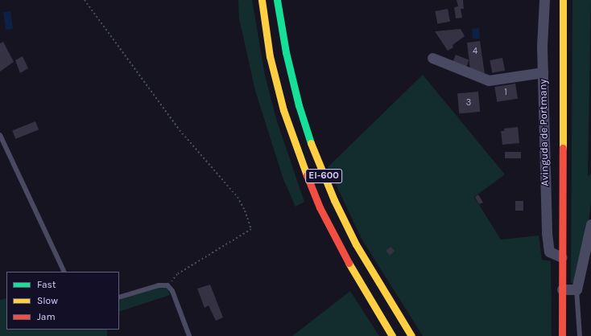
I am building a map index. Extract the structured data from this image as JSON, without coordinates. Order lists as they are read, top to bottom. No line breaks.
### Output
{"streets":{"main road":["Avinguda de Portmany","EI-600"]},"house_numbers":["4","1","3"],"legend":["Fast","Slow","Jam"]}
